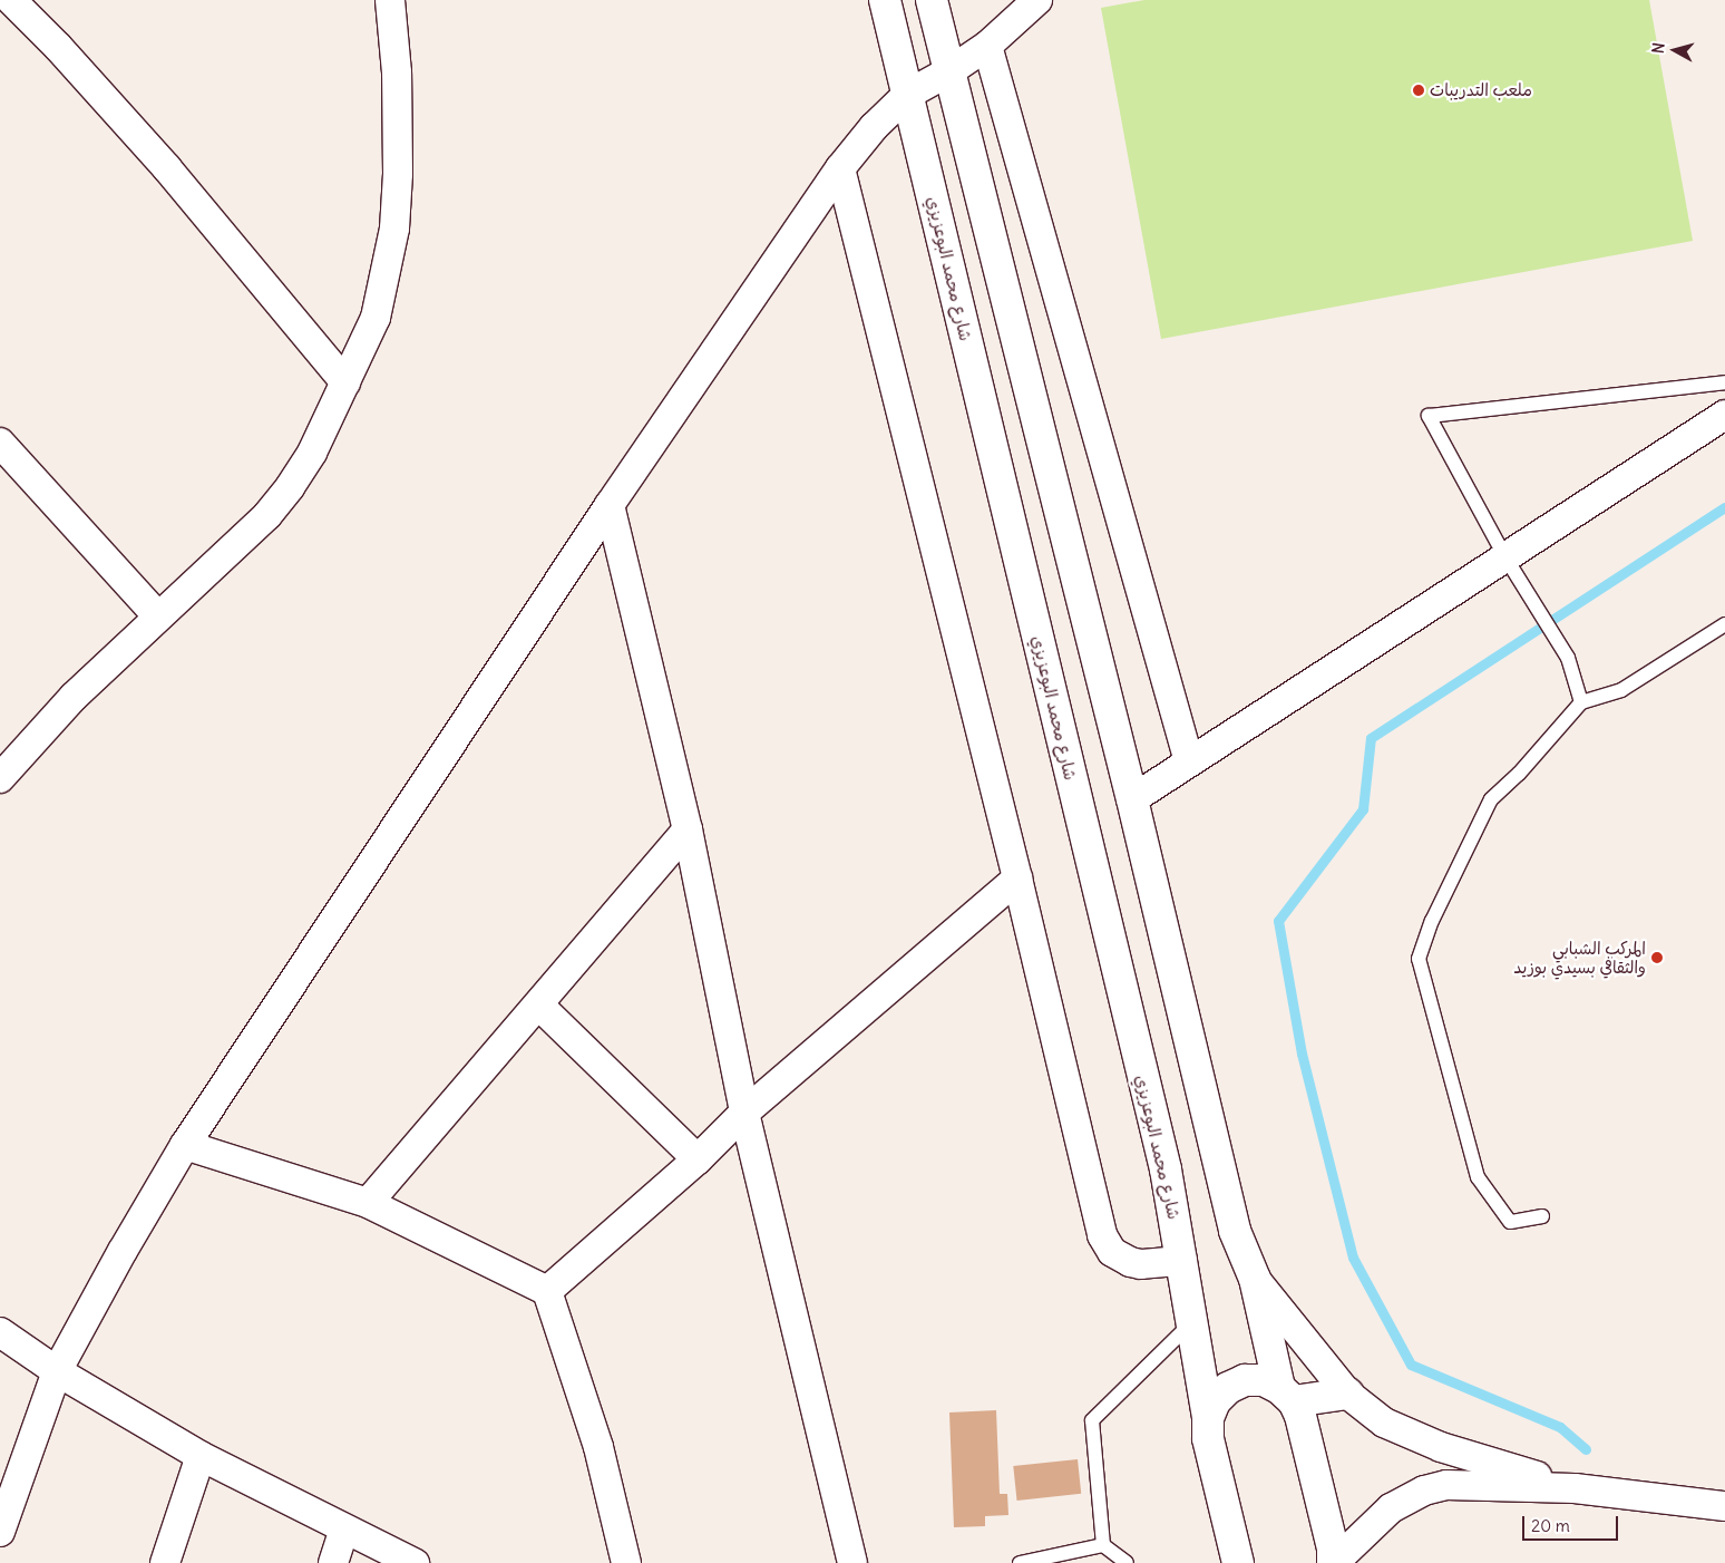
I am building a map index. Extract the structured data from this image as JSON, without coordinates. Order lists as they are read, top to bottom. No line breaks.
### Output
{"streets":{"main road":["شارع محمد البوعزيزي"]},"places":["ملعب التدريبات","المركب الشبابي والثقافي بسيدي بوزيد"],"scale_bar":"20 m","north":"left"}
